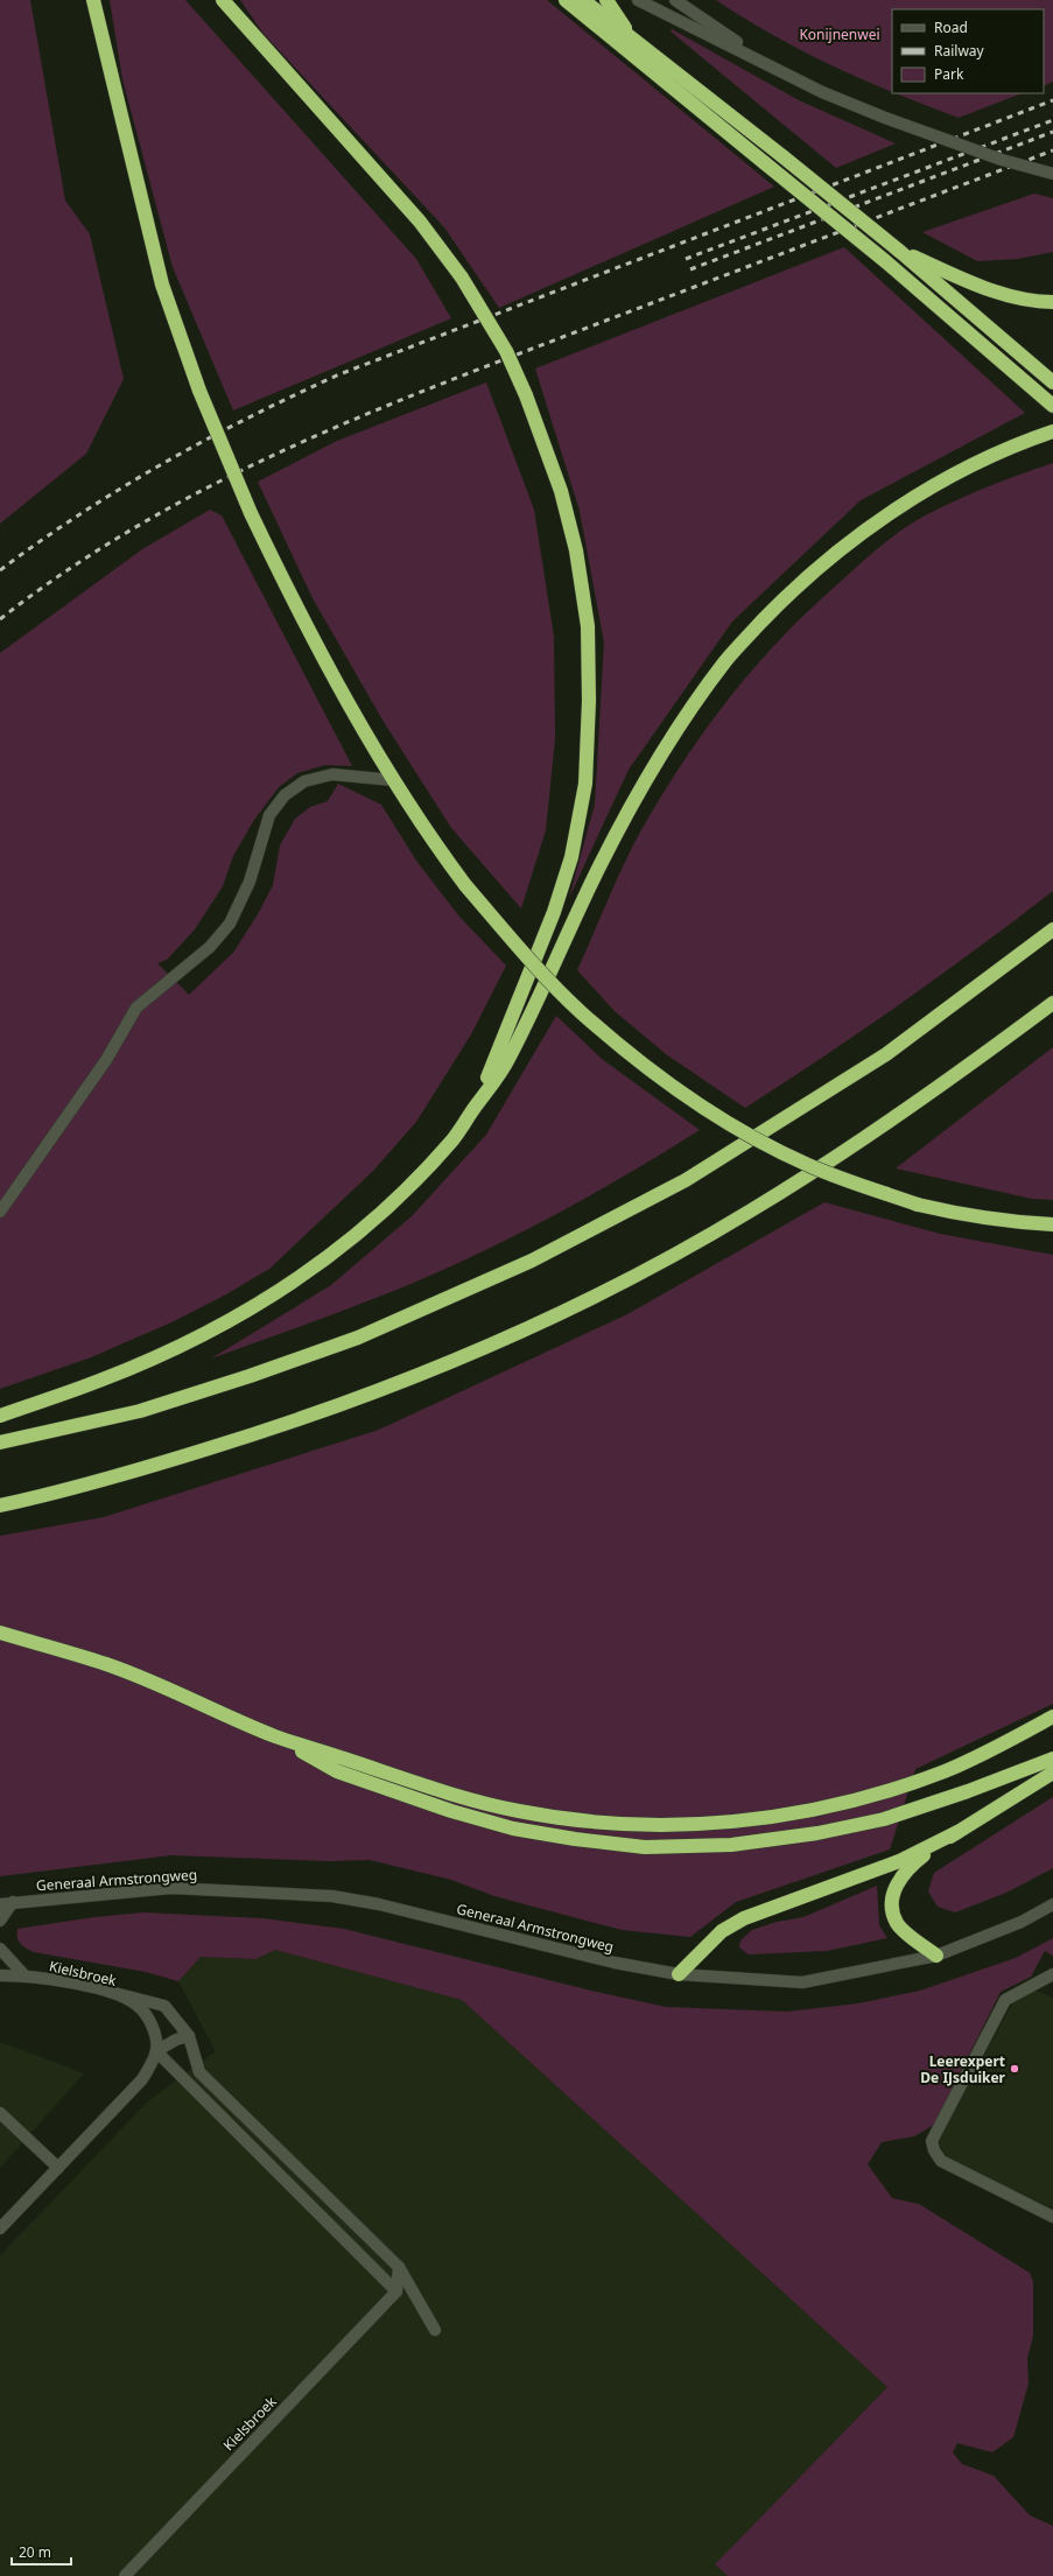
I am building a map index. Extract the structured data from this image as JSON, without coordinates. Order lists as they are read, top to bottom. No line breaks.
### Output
{"streets":{"street":["Generaal Armstrongweg","Kielsbroek"]},"parks":["Konijnenwei"],"places":["Leerexpert De IJsduiker"],"legend":["Road","Railway","Park"],"scale_bar":"20 m"}
